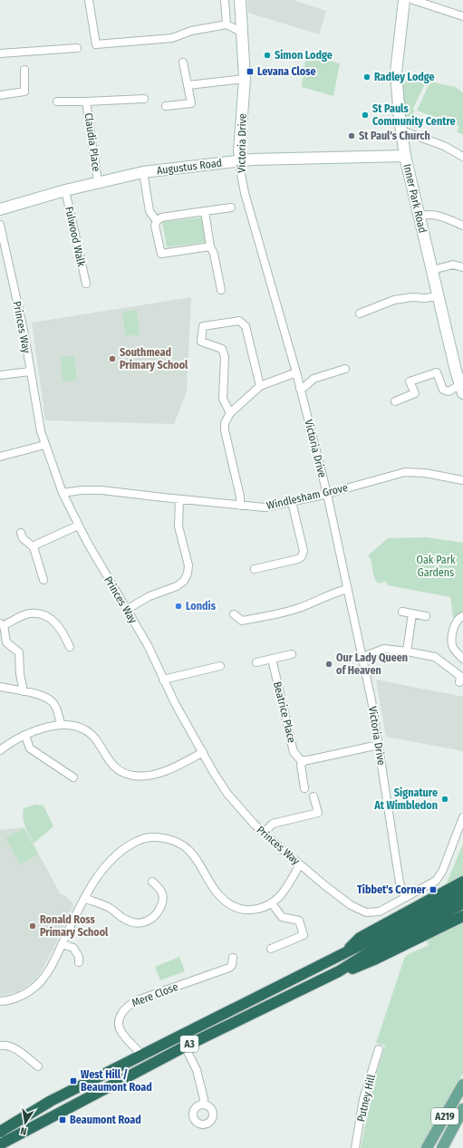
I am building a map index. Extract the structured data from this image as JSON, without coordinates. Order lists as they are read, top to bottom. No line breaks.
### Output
{"streets":{"highway":["A3"],"main road":["A219"],"street":["Claudia Place","Victoria Drive","Augustus Road","Inner Park Road","Fulwood Walk","Princes Way","Windlesham Grove","Beatrice Place","Mere Close","Putney Hill"]},"crossings":[["Claudia Place","Augustus Road"],["Victoria Drive","Augustus Road"],["Victoria Drive","Princes Way"],["Victoria Drive","Windlesham Grove"],["Augustus Road","Inner Park Road"],["Augustus Road","Fulwood Walk"],["Princes Way","Windlesham Grove"],["Mere Close","A3"]],"parks":["Oak Park Gardens"],"places":{"other":["Simon Lodge","Radley Lodge","St Pauls Community Centre","St Paul's Church","Southmead Primary School","Londis","Our Lady Queen of Heaven","Signature At Wimbledon","Ronald Ross Primary School"],"transit":["Levana Close","Tibbet's Corner","West Hill / Beaumont Road","Beaumont Road"]},"north":"bottom"}
